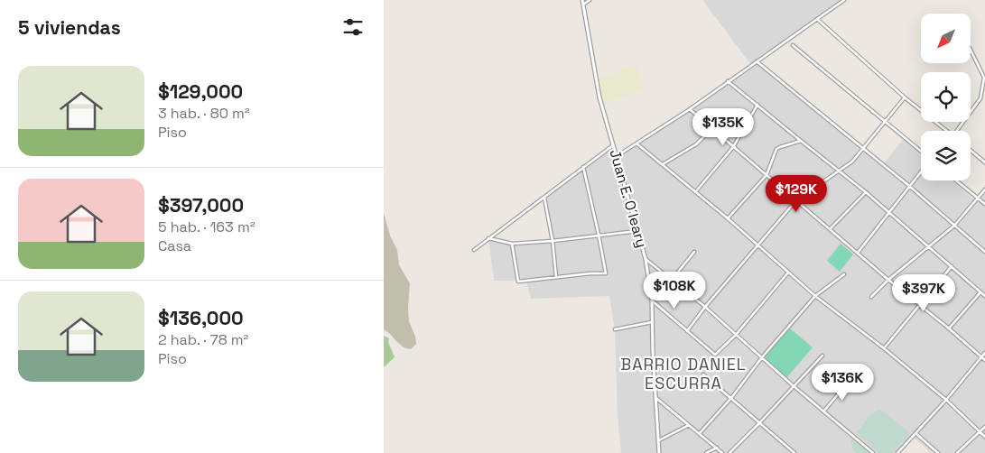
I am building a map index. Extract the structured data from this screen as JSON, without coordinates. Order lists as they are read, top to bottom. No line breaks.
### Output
{"streets":{"street":["Juan E. O´leary"]},"districts":["BARRIO DANIEL ESCURRA"],"north":"bottom left","page":{"heading":"5 viviendas","list":[{"name":"$129,000","note":"3 hab. · 80 m² · Piso"},{"name":"$397,000","note":"5 hab. · 163 m² · Casa"},{"name":"$136,000","note":"2 hab. · 78 m² · Piso"}],"price":["$135K","$129K","$108K","$397K","$136K"]}}
